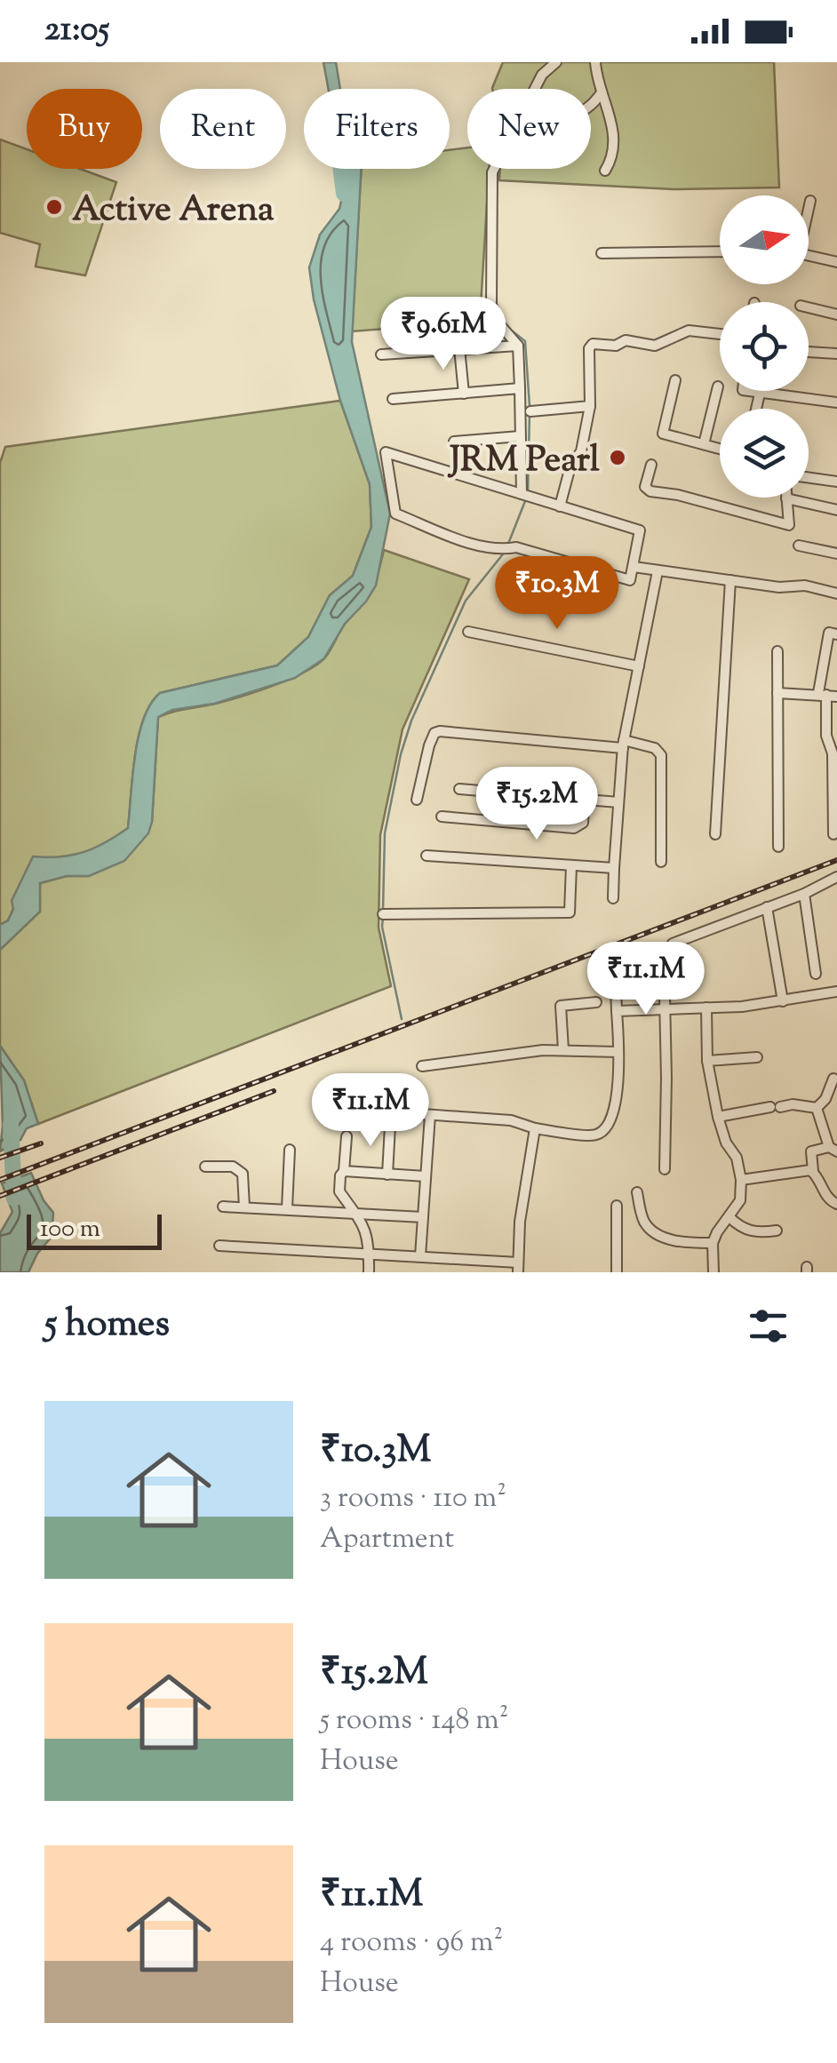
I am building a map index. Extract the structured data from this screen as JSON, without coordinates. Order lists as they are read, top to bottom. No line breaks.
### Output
{"places":["Active Arena","JRM Pearl"],"scale_bar":"100 m","north":"right","page":{"status":"21:05","chip":["Buy","Rent","Filters","New"],"price":["₹9.61M","₹10.3M","₹15.2M","₹11.1M","₹11.1M"],"scale":"100 m","heading":"5 homes","list":[{"name":"₹10.3M","note":"3 rooms · 110 m² · Apartment"},{"name":"₹15.2M","note":"5 rooms · 148 m² · House"},{"name":"₹11.1M","note":"4 rooms · 96 m² · House"}]}}
